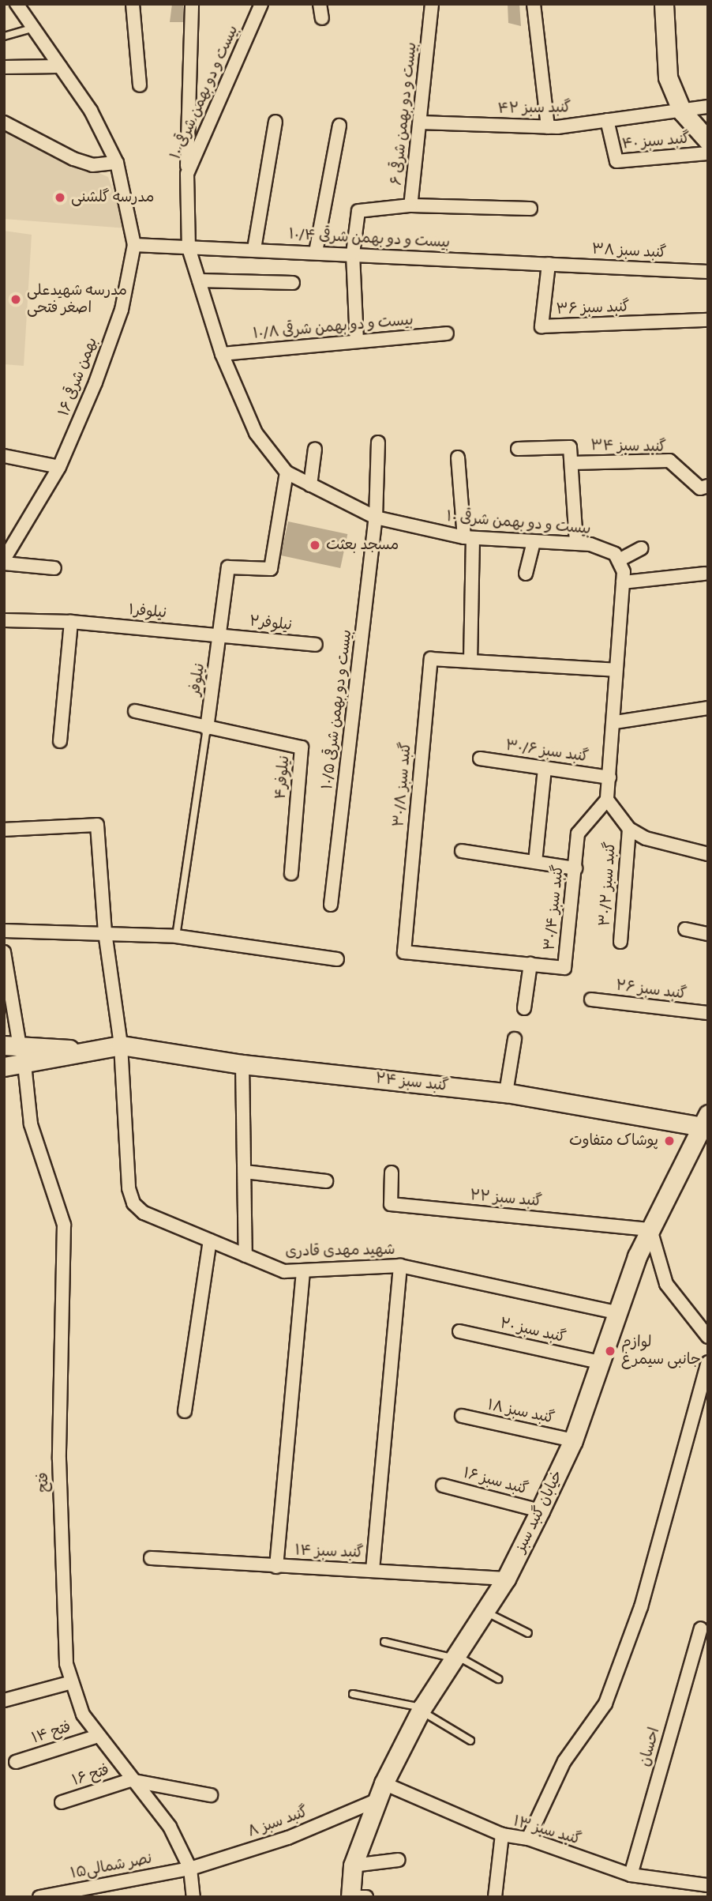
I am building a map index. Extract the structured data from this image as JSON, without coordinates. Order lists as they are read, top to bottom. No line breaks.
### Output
{"streets":{"main road":["گنبد سبز ۲۴","خیابان گنبد سبز"],"street":["بیست و دو بهمن شرقی ۱۰","گنبد سبز ۴۲","بیست و دو بهمن شرقی ۶","گنبد سبز ۴۰","بیست و دو بهمن شرقی ۱۰/۴","گنبد سبز ۳۸","گنبد سبز ۳۶","بیست و دو بهمن شرقی ۱۰/۸","بهمن شرقی ۱۶","گنبد سبز ۳۴","نیلوفر۱","نیلوفر۲","نیلوفر","بیست و دو بهمن شرقی ۱۰/۵","گنبد سبز ۳۰/۶","نیلوفر۴","گنبد سبز ۳۰/۸","گنبد سبز ۳۰/۲","گنبد سبز ۳۰/۴","گنبد سبز ۲۶","گنبد سبز ۲۲","شهید مهدی قادری","گنبد سبز ۲۰","گنبد سبز ۱۸","گنبد سبز ۱۶","فتح","گنبد سبز ۱۴","فتح ۱۴","احسان","فتح ۱۶","گنبد سبز ۸","گنبد سبز ۱۳","نصر شمالی۱۵"]},"crossings":[["بیست و دو بهمن شرقی ۱۰","بیست و دو بهمن شرقی ۱۰/۴"],["بیست و دو بهمن شرقی ۱۰","بیست و دو بهمن شرقی ۱۰/۸"],["بیست و دو بهمن شرقی ۱۰","نیلوفر"],["بیست و دو بهمن شرقی ۱۰","بیست و دو بهمن شرقی ۱۰/۵"],["گنبد سبز ۴۲","بیست و دو بهمن شرقی ۶"],["گنبد سبز ۴۲","گنبد سبز ۴۰"],["بیست و دو بهمن شرقی ۱۰/۴","گنبد سبز ۳۸"],["بیست و دو بهمن شرقی ۱۰/۴","گنبد سبز ۳۶"],["گنبد سبز ۳۸","گنبد سبز ۳۶"],["نیلوفر۱","نیلوفر۲"],["نیلوفر۱","نیلوفر"],["نیلوفر۲","نیلوفر"],["نیلوفر","نیلوفر۴"],["گنبد سبز ۳۰/۸","گنبد سبز ۳۰/۴"],["گنبد سبز ۲۴","شهید مهدی قادری"],["گنبد سبز ۲۴","خیابان گنبد سبز"],["گنبد سبز ۲۲","خیابان گنبد سبز"],["شهید مهدی قادری","خیابان گنبد سبز"],["گنبد سبز ۲۰","خیابان گنبد سبز"],["گنبد سبز ۱۸","خیابان گنبد سبز"],["گنبد سبز ۱۶","خیابان گنبد سبز"],["فتح","فتح ۱۴"],["فتح","فتح ۱۶"],["فتح","گنبد سبز ۸"],["فتح","نصر شمالی۱۵"],["خیابان گنبد سبز","گنبد سبز ۱۴"],["خیابان گنبد سبز","گنبد سبز ۸"],["خیابان گنبد سبز","گنبد سبز ۱۳"],["احسان","گنبد سبز ۱۳"],["گنبد سبز ۸","نصر شمالی۱۵"]],"places":["مدرسه گلشنی","مدرسه شهیدعلی اصغر فتحی","مسجد بعثت","پوشاک متفاوت","لوازم جانبی سیمرغ"]}
